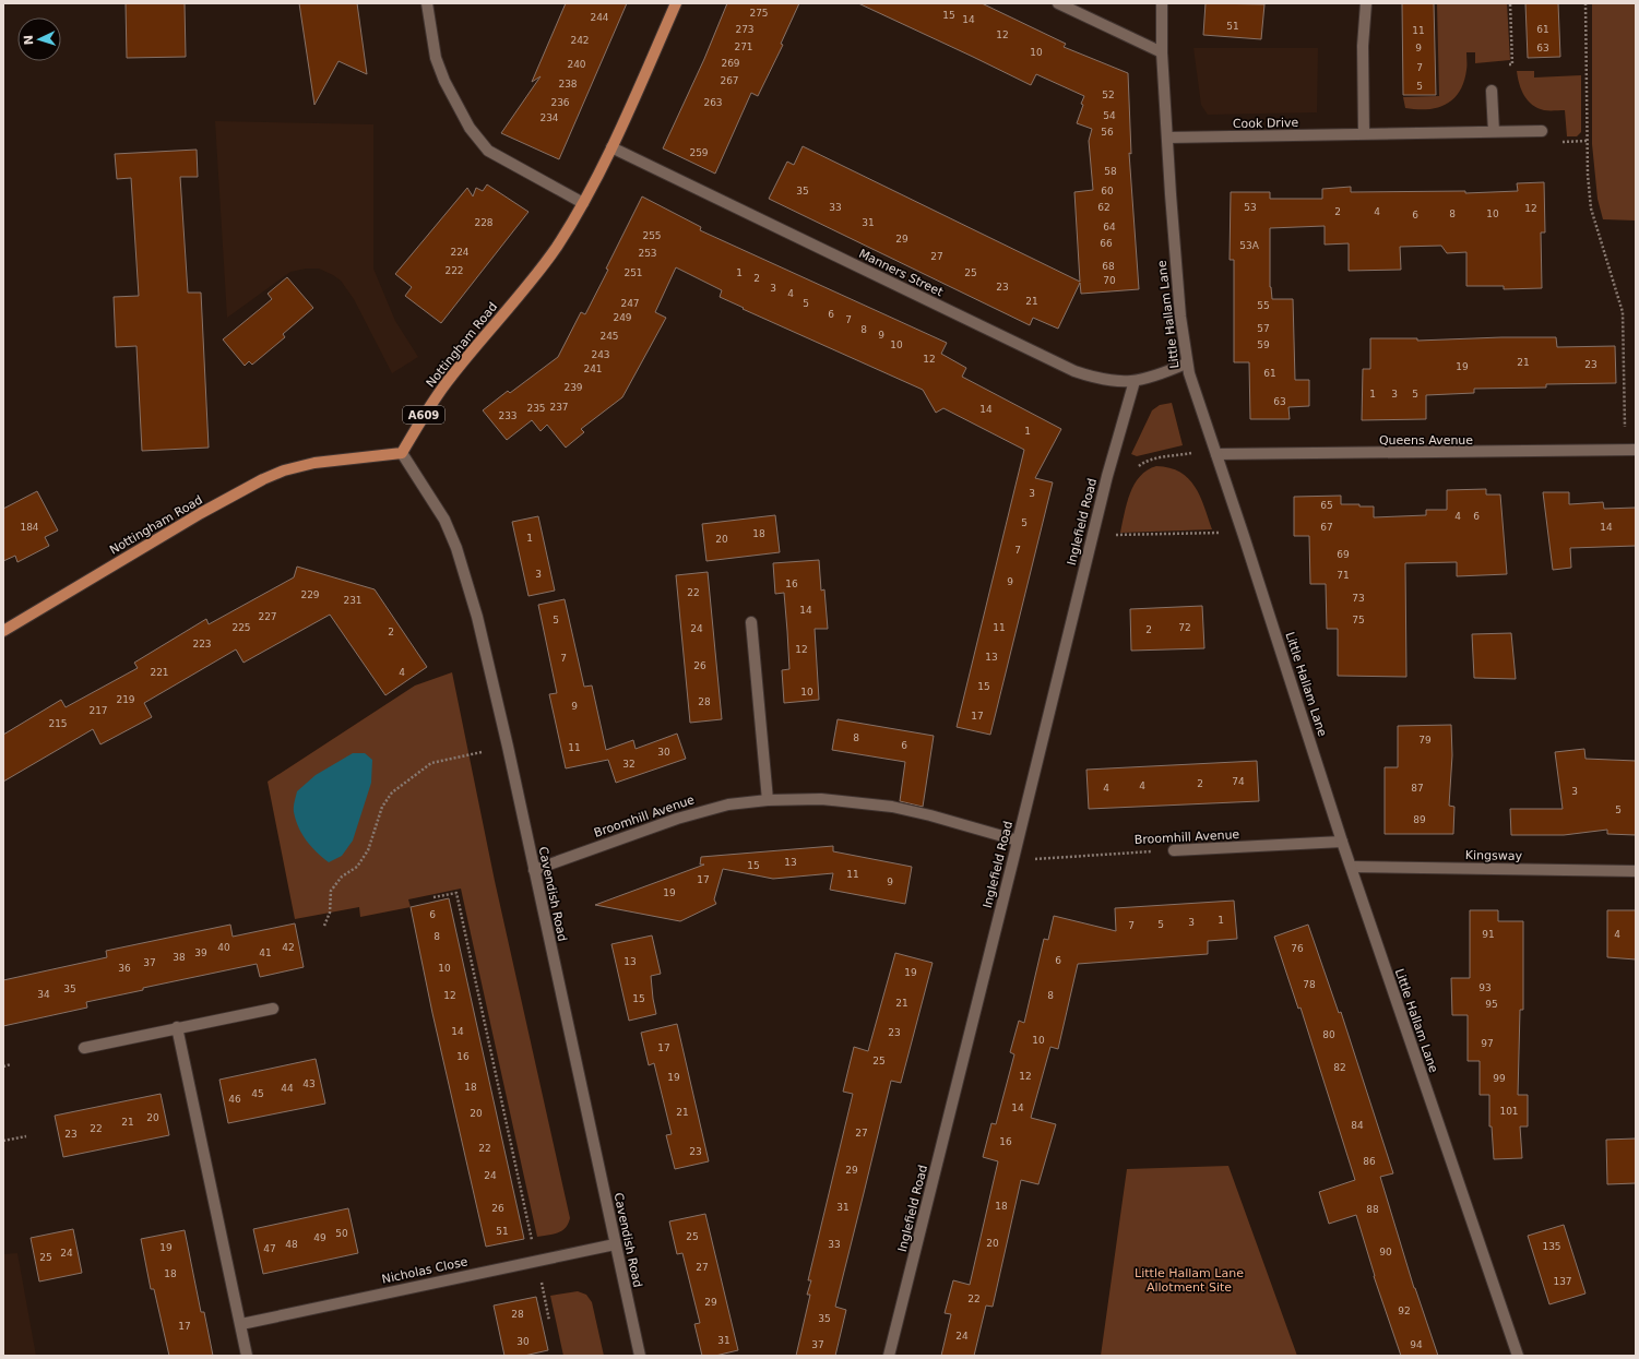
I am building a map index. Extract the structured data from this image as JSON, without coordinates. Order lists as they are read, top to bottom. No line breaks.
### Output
{"streets":{"main road":["Nottingham Road","A609"],"street":["Cook Drive","Manners Street","Little Hallam Lane","Queens Avenue","Inglefield Road","Broomhill Avenue","Kingsway","Cavendish Road","Nicholas Close"]},"crossings":[["Cook Drive","Little Hallam Lane"],["Manners Street","Little Hallam Lane"],["Manners Street","Nottingham Road"],["Manners Street","Inglefield Road"],["Little Hallam Lane","Queens Avenue"],["Little Hallam Lane","Broomhill Avenue"],["Little Hallam Lane","Kingsway"],["Nottingham Road","Cavendish Road"],["Inglefield Road","Broomhill Avenue"],["Broomhill Avenue","Cavendish Road"],["Cavendish Road","Nicholas Close"]],"parks":["Little Hallam Lane Allotment Site"],"house_numbers":["275","15","244","14","51","273","61","11","12","242","271","9","63","10","269","240","7","267","238","5","52","236","263","54","234","56","259","58","35","60","33","62","53","12","2","4","8","10","6","228","31","64","255","29","66","53A","224","253","27","68","222","251","1","25","2","70","23","3","4","21","247","5","55","6","249","7","57","8","9","245","10","59","243","12","21","23","19","241","61","239","1","3","5","63","237","235","14","233","1","3","65","4","6","5","184","67","14","18","1","20","7","69","3","71","9","16","22","229","73","231","14","227","5","75","225","11","72","24","2","2","223","12","13","7","26","221","4","15","10","219","28","9","217","17","215","8","79","6","11","30","32","74","2","4","4","87","3","5","89","13","15","11","17","9","19","6","1","3","5","7","91","4","8","40","42","76","39","41","38","6","13","37","36","10","19","78","93","35","34","12","8","15","21","95","14","23","80","10","97","17","16","25","82","12","19","99","43","18","44","45","46","14","101","21","20","20","21","84","22","27","23","16","22","23","86","29","24","18","31","26","88","51","50","25","49","20","48","33","135","19","47","90","24","25","27","18","137","22","29","92","28","35","17","24","31","30","37","94"],"north":"left"}
